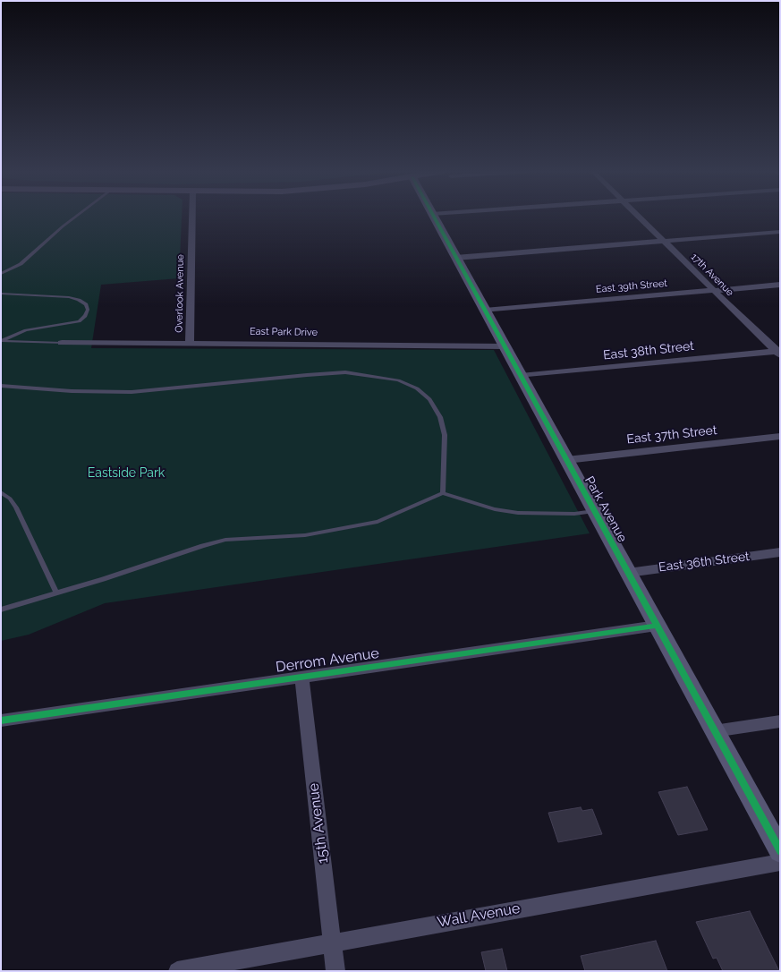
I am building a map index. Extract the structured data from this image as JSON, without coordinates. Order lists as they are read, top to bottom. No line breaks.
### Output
{"streets":{"street":["17th Avenue","East 39th Street","Overlook Avenue","East Park Drive","East 38th Street","East 37th Street","Park Avenue","East 36th Street","Derrom Avenue","15th Avenue","Wall Avenue"]},"crossings":[["17th Avenue","East 39th Street"],["17th Avenue","East 38th Street"],["East 39th Street","Park Avenue"],["Overlook Avenue","East Park Drive"],["East Park Drive","Park Avenue"],["East 38th Street","Park Avenue"],["East 37th Street","Park Avenue"],["Park Avenue","East 36th Street"],["Park Avenue","Derrom Avenue"],["Derrom Avenue","15th Avenue"],["15th Avenue","Wall Avenue"]],"parks":["Eastside Park"]}
